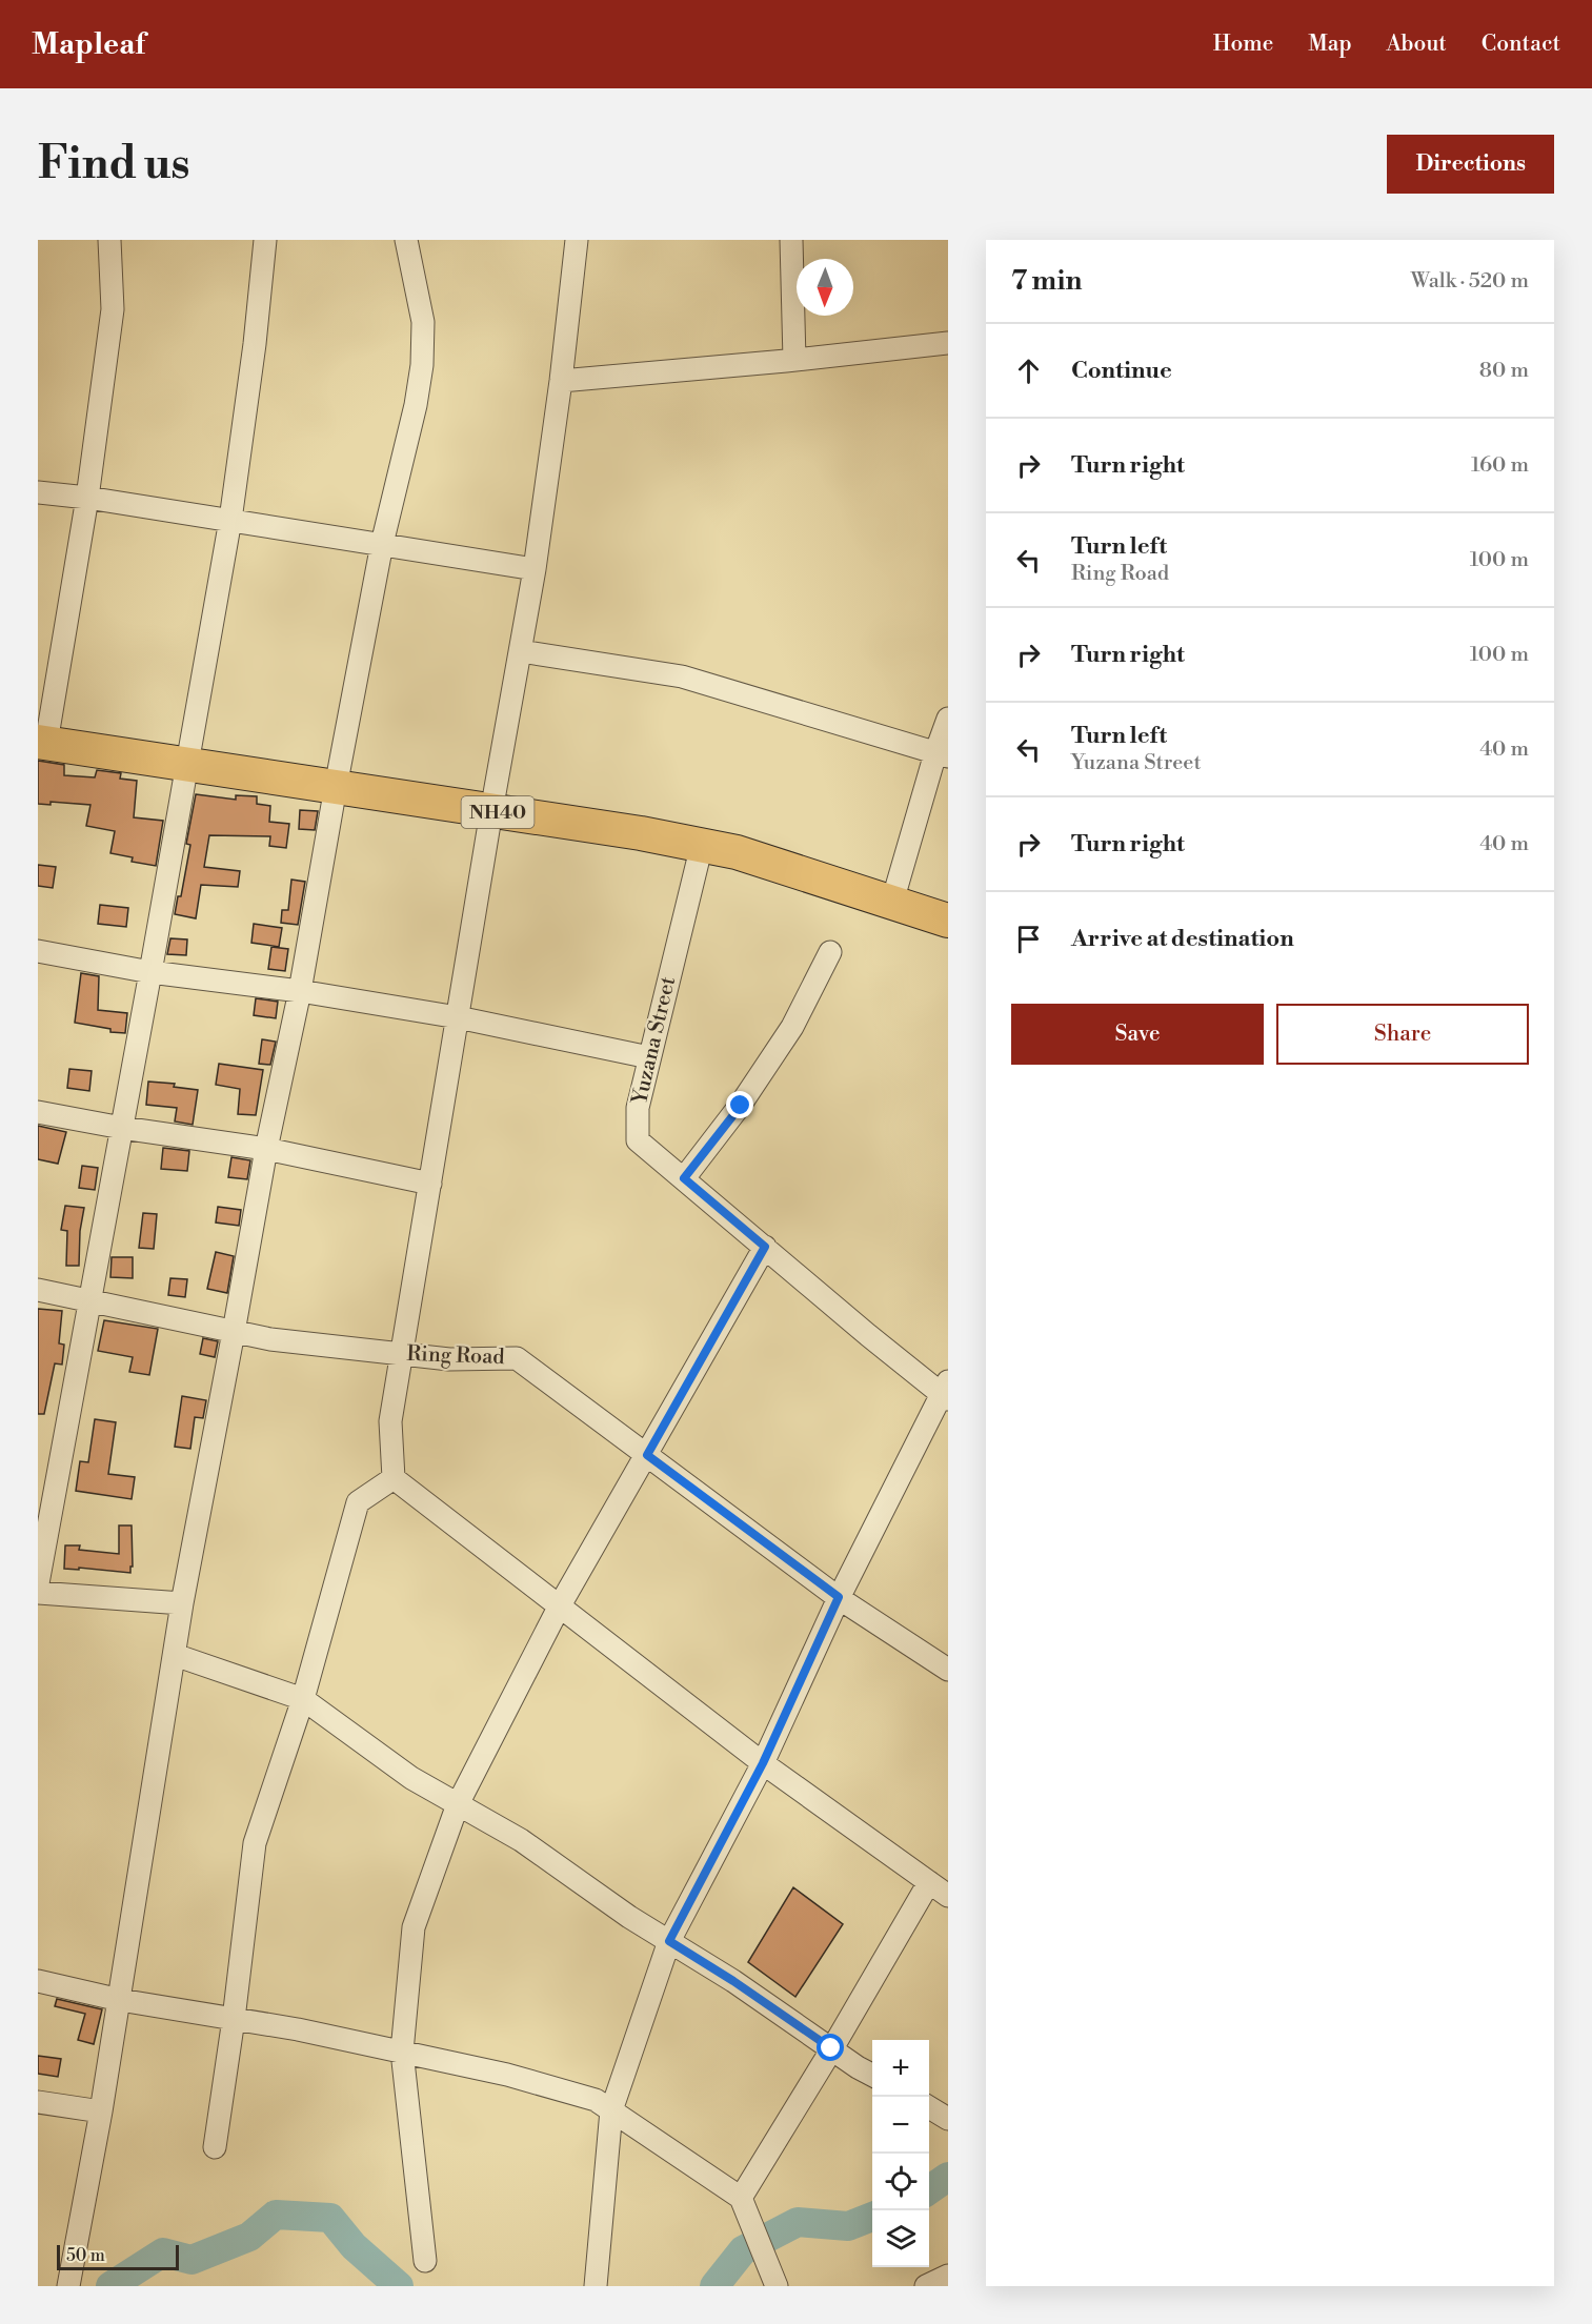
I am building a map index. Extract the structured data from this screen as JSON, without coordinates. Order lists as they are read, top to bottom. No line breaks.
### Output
{"streets":{"highway":["NH40"],"street":["Yuzana Street","Ring Road"]},"crossings":[["NH40","Yuzana Street"]],"scale_bar":"50 m","north":"bottom","page":{"header":"Mapleaf","nav":["Home","Map","About","Contact"],"buttons":["Directions",["Save","Share"]],"title":"Find us","heading":["7 min","Walk · 520 m"],"list":[["Continue","80 m"],["Turn right","160 m"],["Turn left","Ring Road","100 m"],["Turn right","100 m"],["Turn left","Yuzana Street","40 m"],["Turn right","40 m"],"Arrive at destination"],"map_buttons":["+","−"],"scale":"50 m"}}
